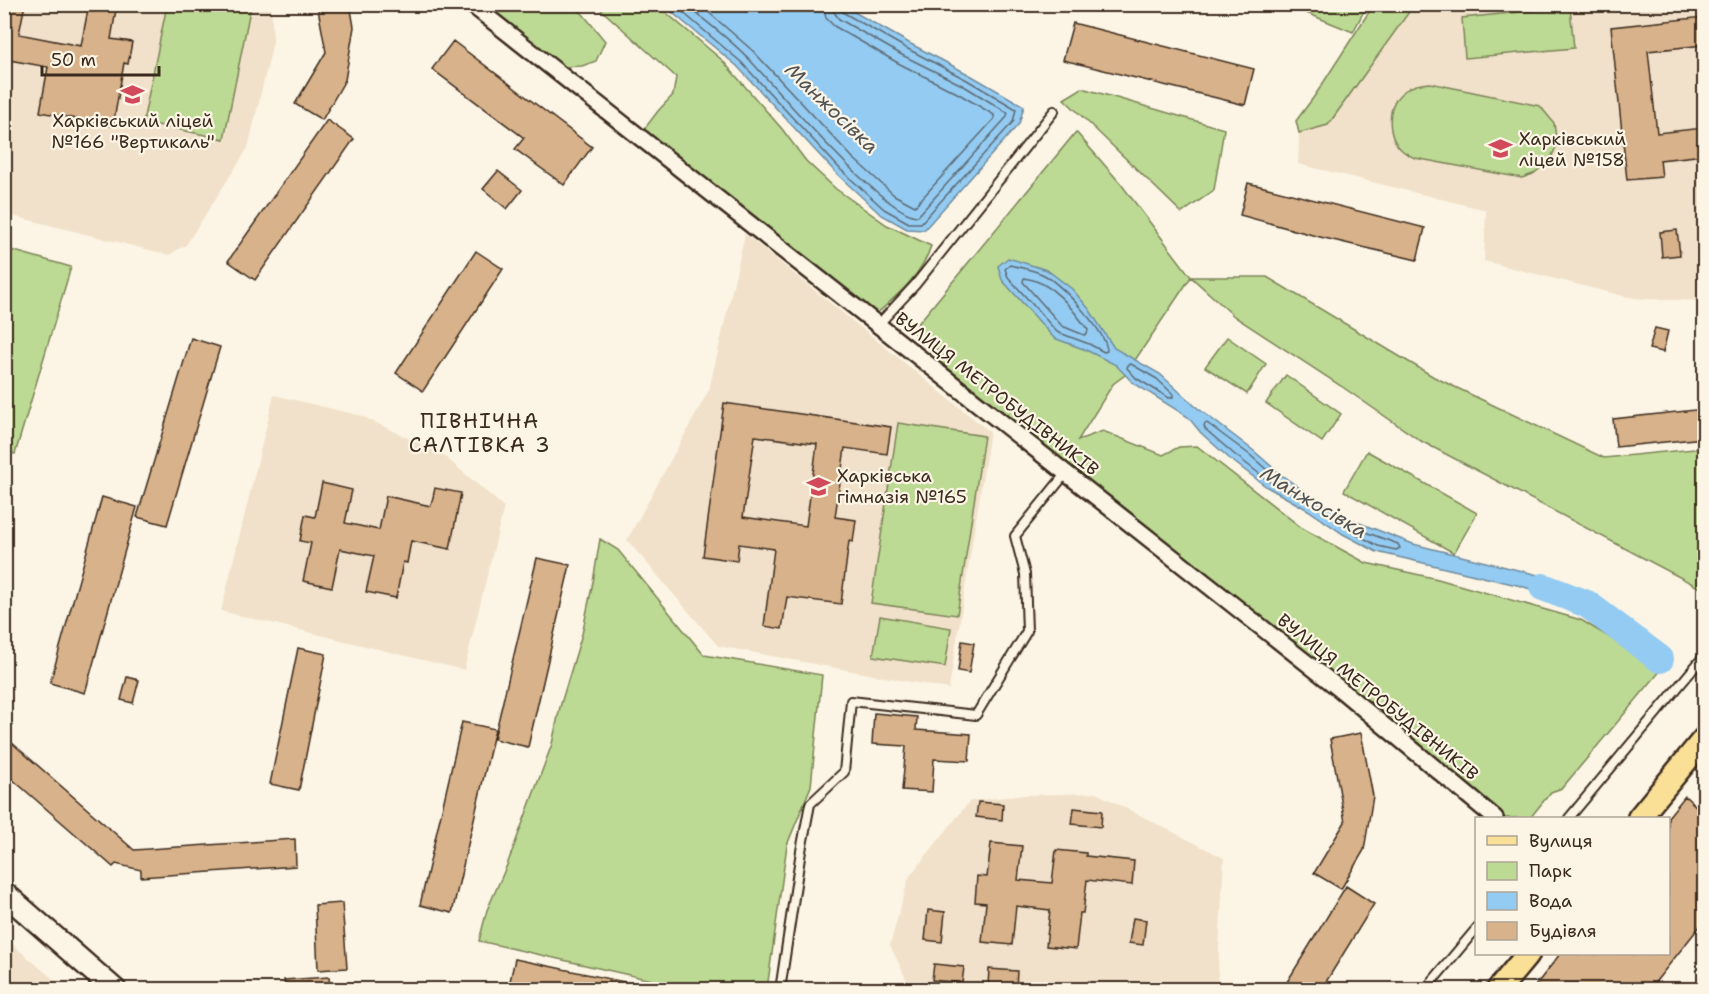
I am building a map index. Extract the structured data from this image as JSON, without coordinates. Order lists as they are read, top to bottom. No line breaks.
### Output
{"streets":{"street":["ВУЛИЦЯ МЕТРОБУДІВНИКІВ"]},"districts":["ПІВНІЧНА САЛТІВКА 3"],"water":["Манжосівка"],"places":{"school or university":["Харківський ліцей №166 \"Вертикаль\"","Харківський ліцей №158","Харківська гімназія №165"]},"legend":["Вулиця","Парк","Вода","Будівля"],"scale_bar":"50 m"}
